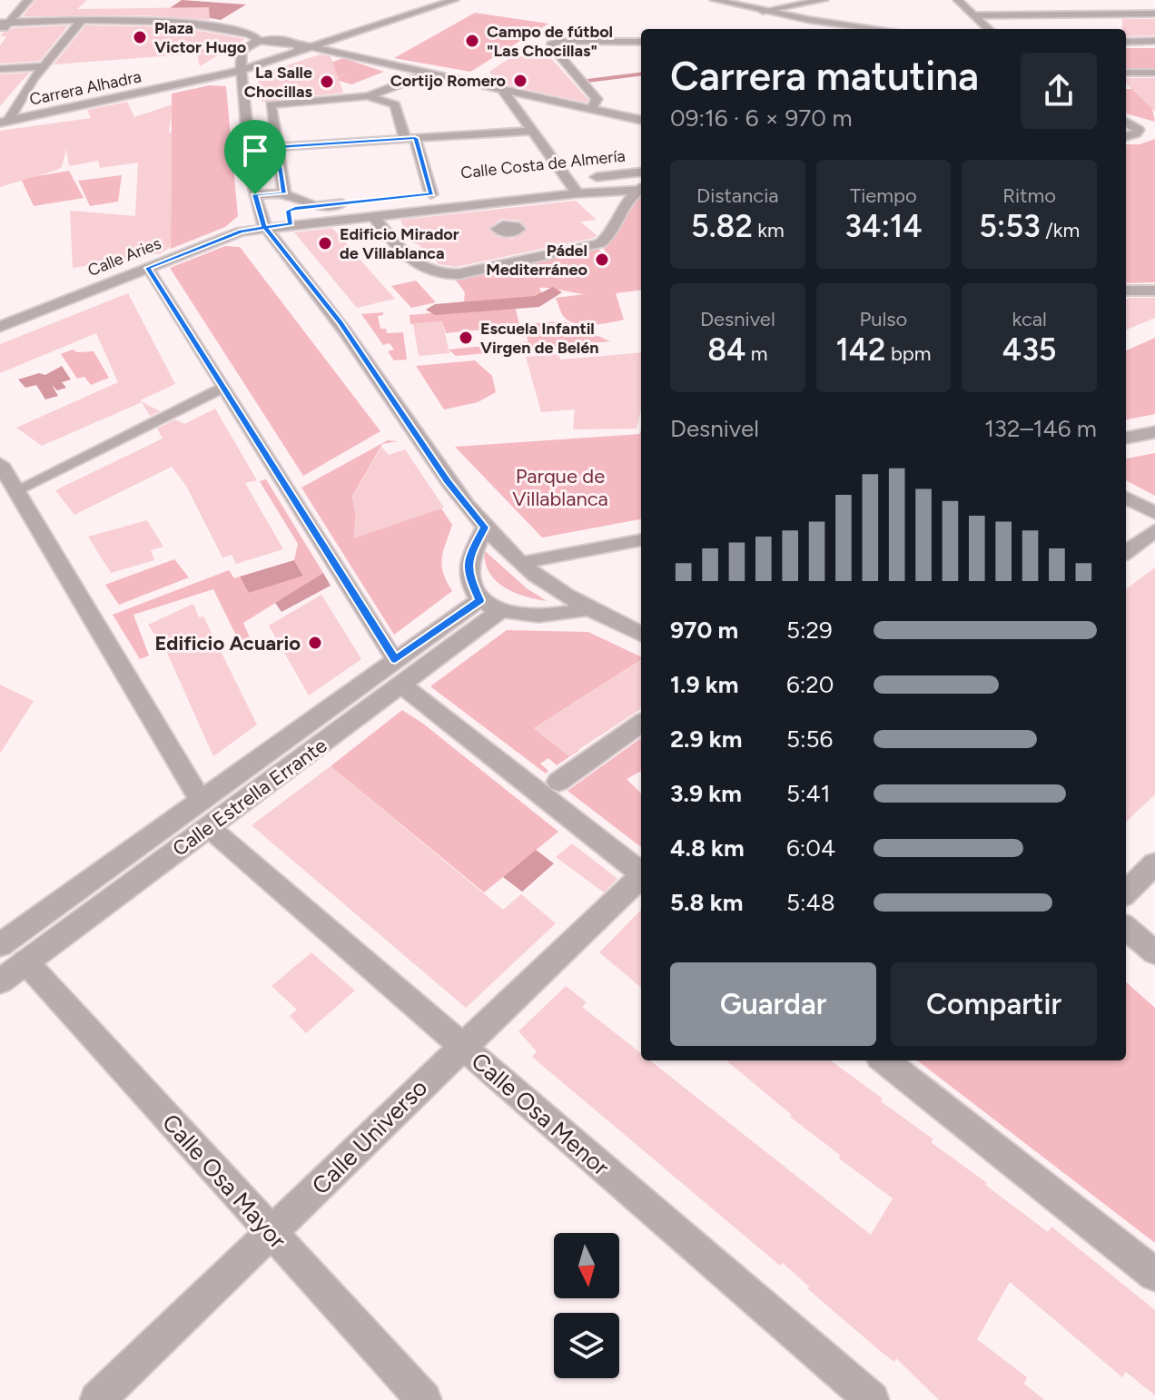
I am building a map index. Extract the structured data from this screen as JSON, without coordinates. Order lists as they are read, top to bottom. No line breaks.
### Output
{"streets":{"street":["Carrera Alhadra","Calle Costa de Almería","Calle Aries","Calle Estrella Errante","Calle Osa Menor","Calle Universo","Calle Osa Mayor"]},"crossings":[["Calle Costa de Almería","Calle Aries"],["Calle Estrella Errante","Calle Osa Menor"],["Calle Estrella Errante","Calle Osa Mayor"],["Calle Osa Menor","Calle Universo"],["Calle Universo","Calle Osa Mayor"]],"parks":["Parque de Villablanca"],"places":["Plaza Victor Hugo","Campo de fútbol \"Las Chocillas\"","Cortijo Romero","La Salle Chocillas","Edificio Mirador de Villablanca","Pádel Mediterráneo","Escuela Infantil Virgen de Belén","Edificio Acuario"],"north":"bottom","page":{"heading":["Carrera matutina","09:16 · 6 × 970 m"],"stats":[["Distancia","5.82 km"],["Tiempo","34:14"],["Ritmo","5:53 /km"],["Desnivel","84 m"],["Pulso","142 bpm"],["kcal","435"]],"chart":["Desnivel","132–146 m"],"list":[{"name":"970 m","note":"5:29"},{"name":"1.9 km","note":"6:20"},{"name":"2.9 km","note":"5:56"},{"name":"3.9 km","note":"5:41"},{"name":"4.8 km","note":"6:04"},{"name":"5.8 km","note":"5:48"}],"buttons":["Guardar","Compartir"]}}
